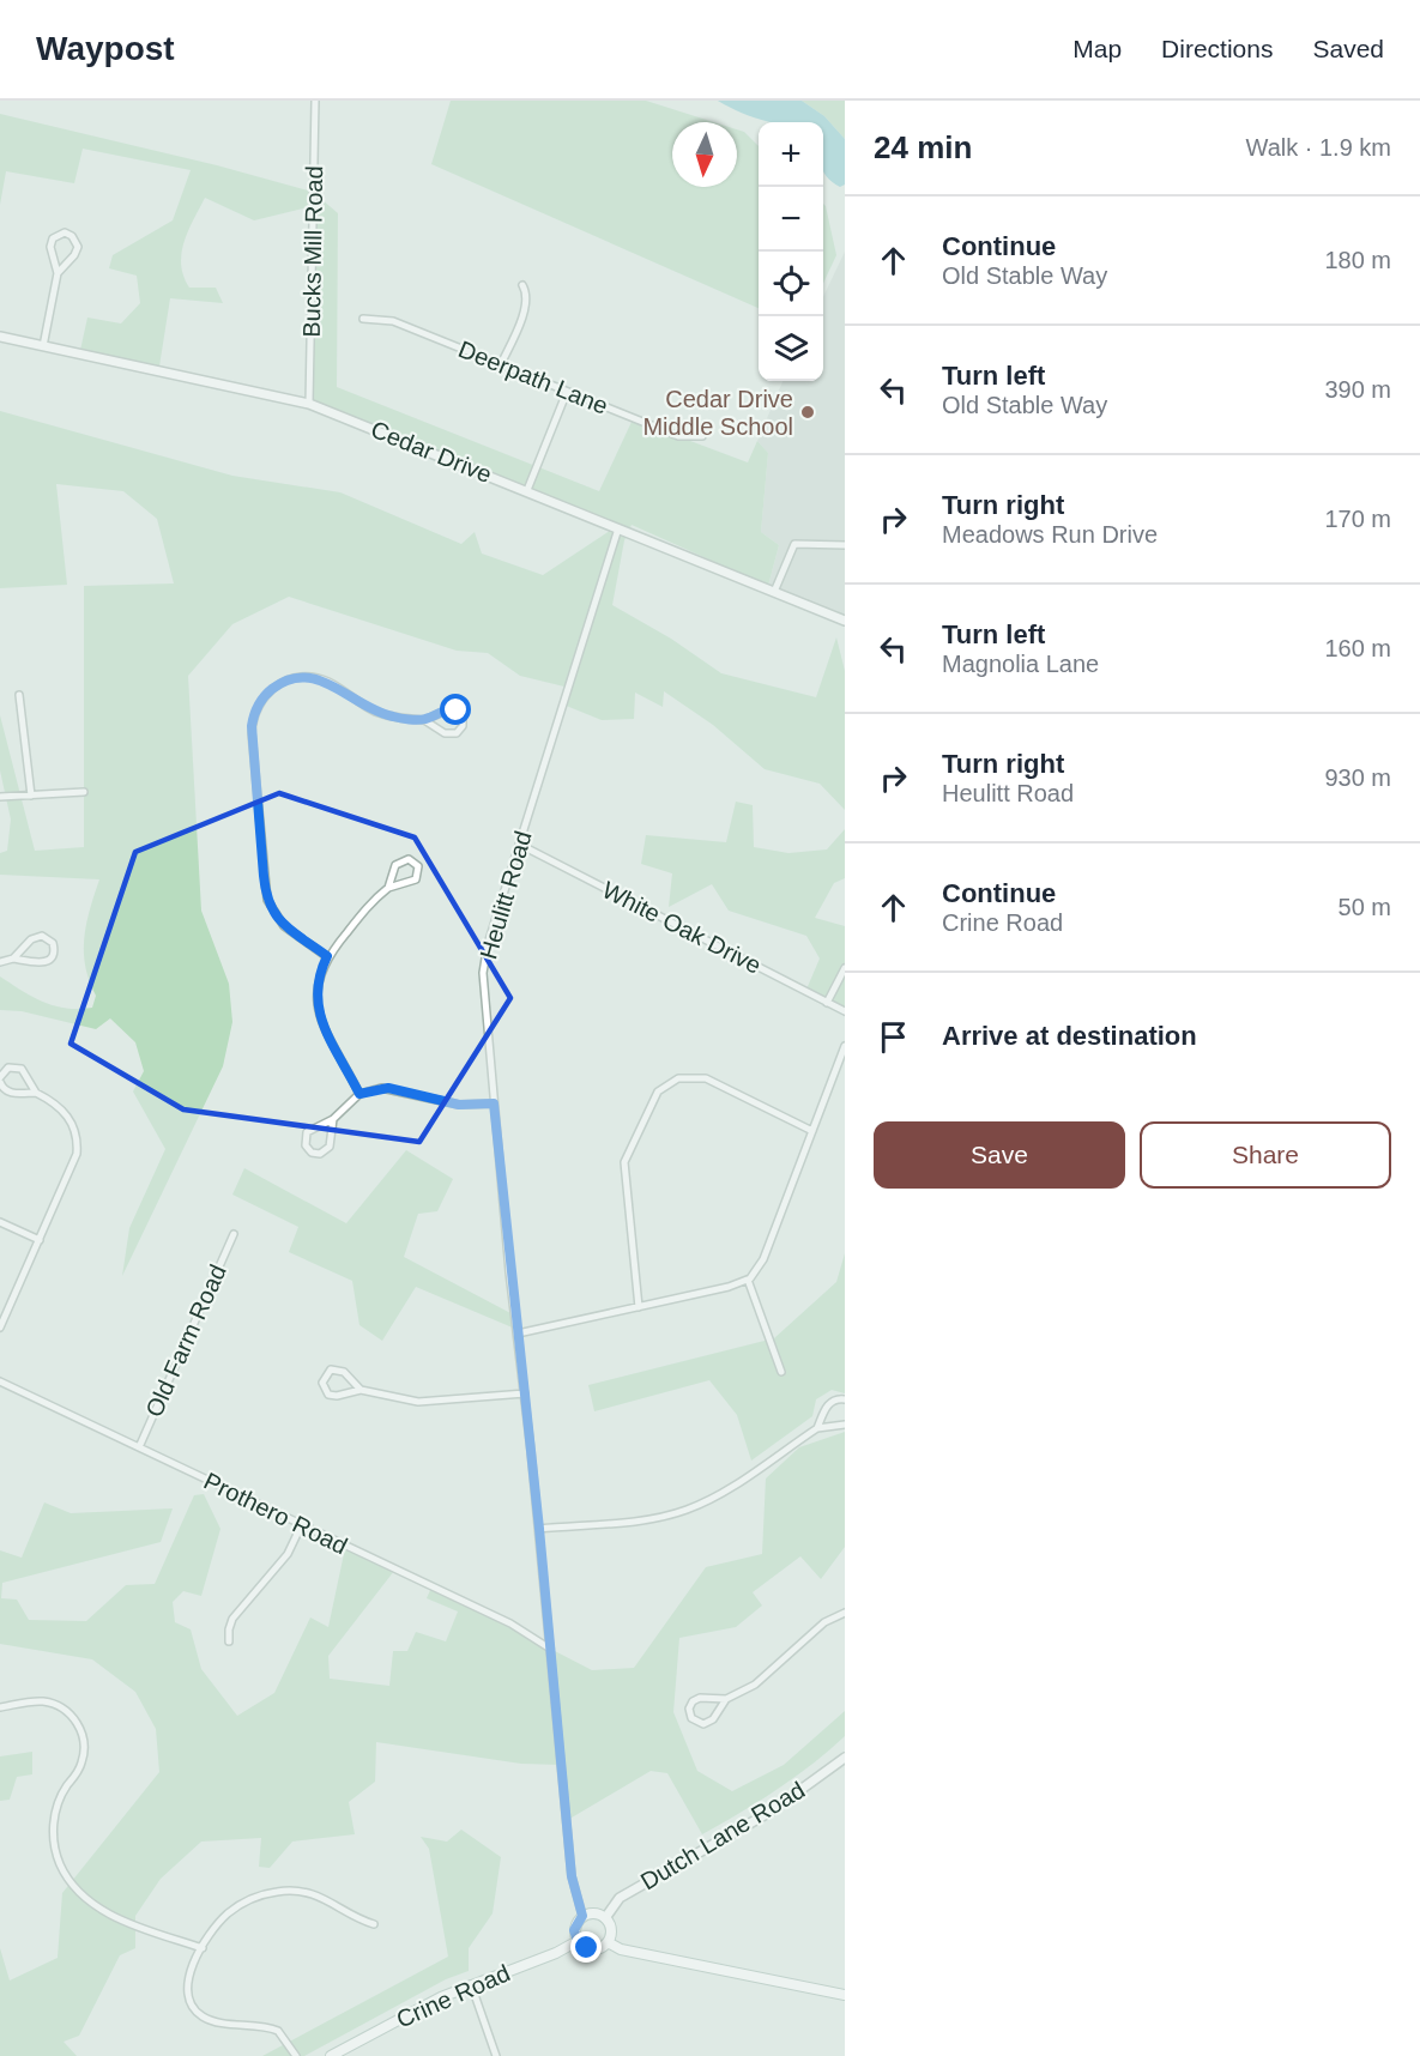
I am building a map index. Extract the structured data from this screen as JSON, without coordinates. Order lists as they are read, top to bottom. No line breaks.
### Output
{"streets":{"main road":["Crine Road"],"street":["Bucks Mill Road","Deerpath Lane","Cedar Drive","Heulitt Road","White Oak Drive","Old Farm Road","Prothero Road","Dutch Lane Road"]},"crossings":[["Bucks Mill Road","Cedar Drive"],["Cedar Drive","Heulitt Road"],["Heulitt Road","White Oak Drive"],["Heulitt Road","Prothero Road"],["Heulitt Road","Dutch Lane Road"],["Heulitt Road","Crine Road"],["Old Farm Road","Prothero Road"],["Dutch Lane Road","Crine Road"]],"places":["Cedar Drive Middle School"],"north":"bottom","page":{"header":"Waypost","nav":["Map","Directions","Saved"],"heading":["24 min","Walk · 1.9 km"],"map_buttons":["+","−"],"list":[["Continue","Old Stable Way","180 m"],["Turn left","Old Stable Way","390 m"],["Turn right","Meadows Run Drive","170 m"],["Turn left","Magnolia Lane","160 m"],["Turn right","Heulitt Road","930 m"],["Continue","Crine Road","50 m"],"Arrive at destination"],"buttons":["Save","Share"]}}
